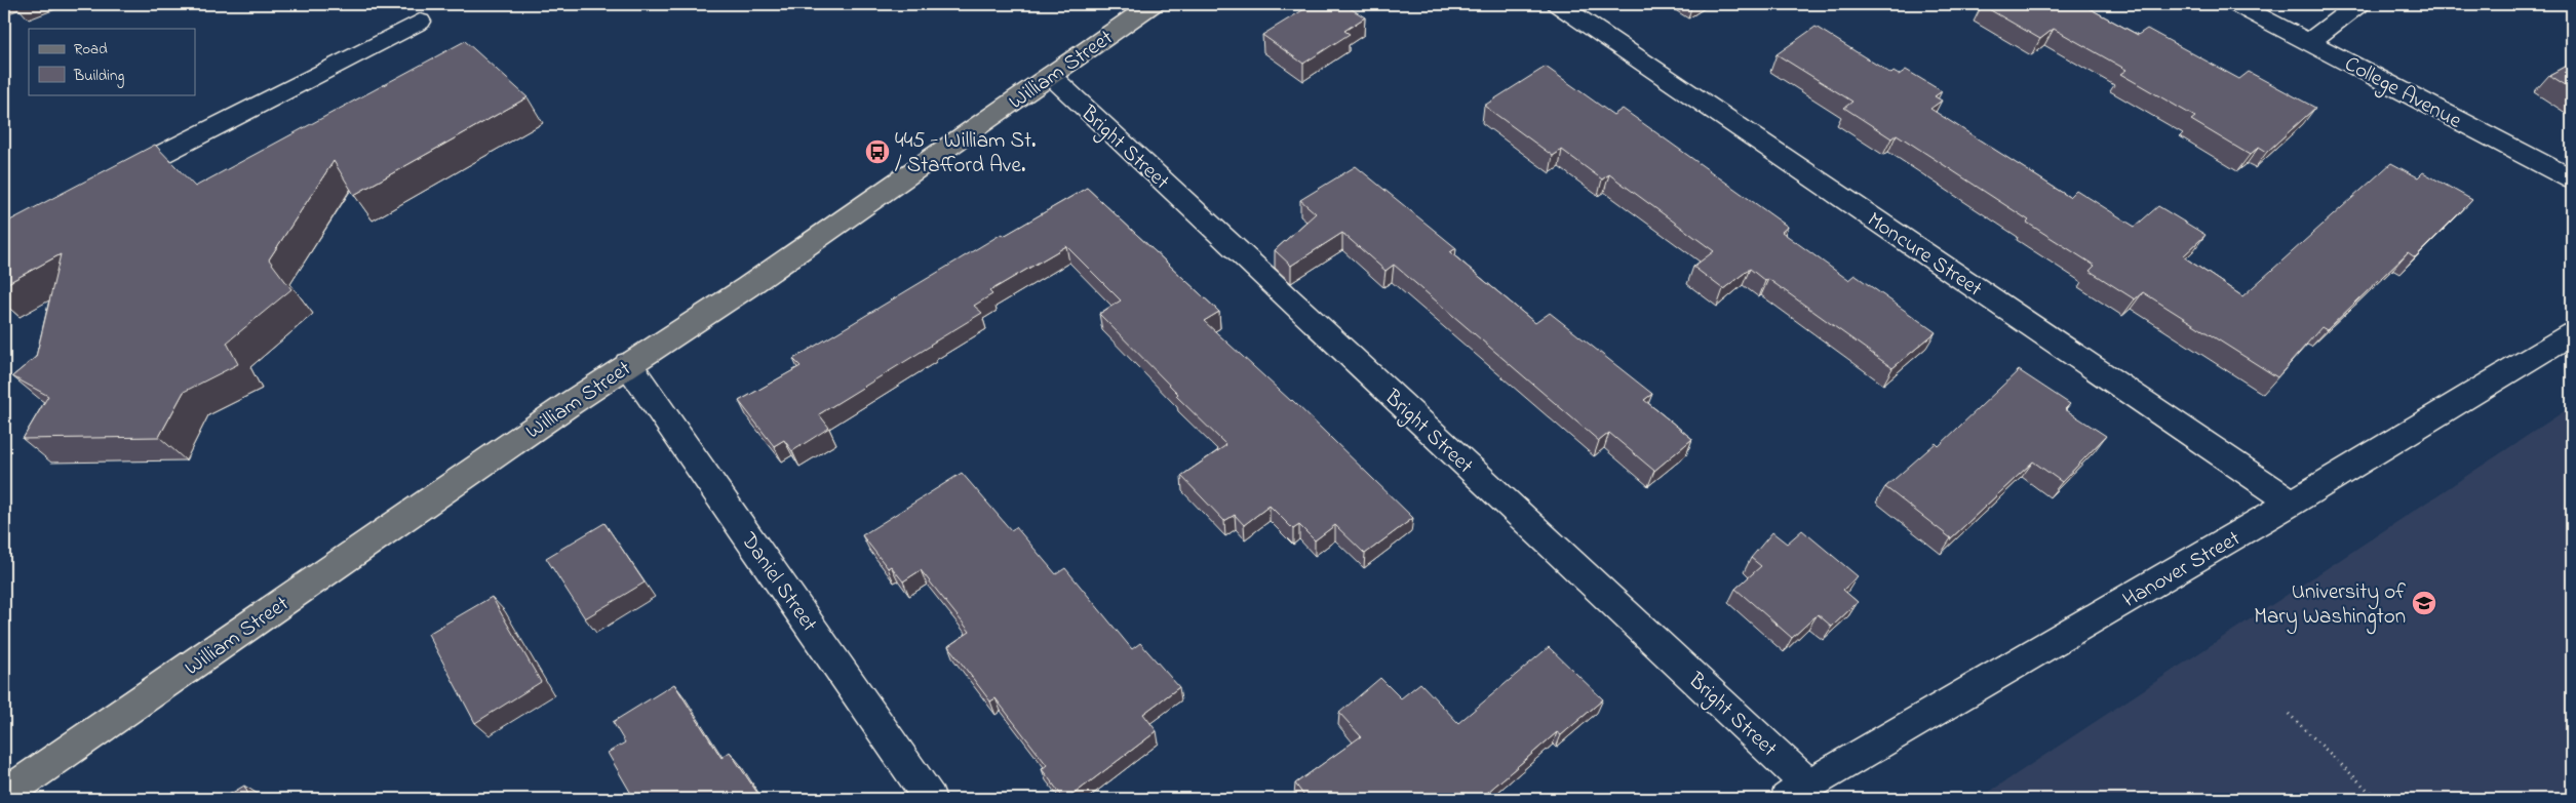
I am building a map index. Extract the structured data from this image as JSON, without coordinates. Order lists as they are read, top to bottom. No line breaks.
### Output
{"streets":{"main road":["William Street"],"street":["College Avenue","Bright Street","Moncure Street","Hanover Street","Daniel Street"]},"crossings":[["William Street","Bright Street"],["William Street","Daniel Street"],["Bright Street","Hanover Street"],["Moncure Street","Hanover Street"]],"places":{"bus stop":["445 - William St. / Stafford Ave."],"school or university":["University of Mary Washington"]},"legend":["Road","Building"]}
